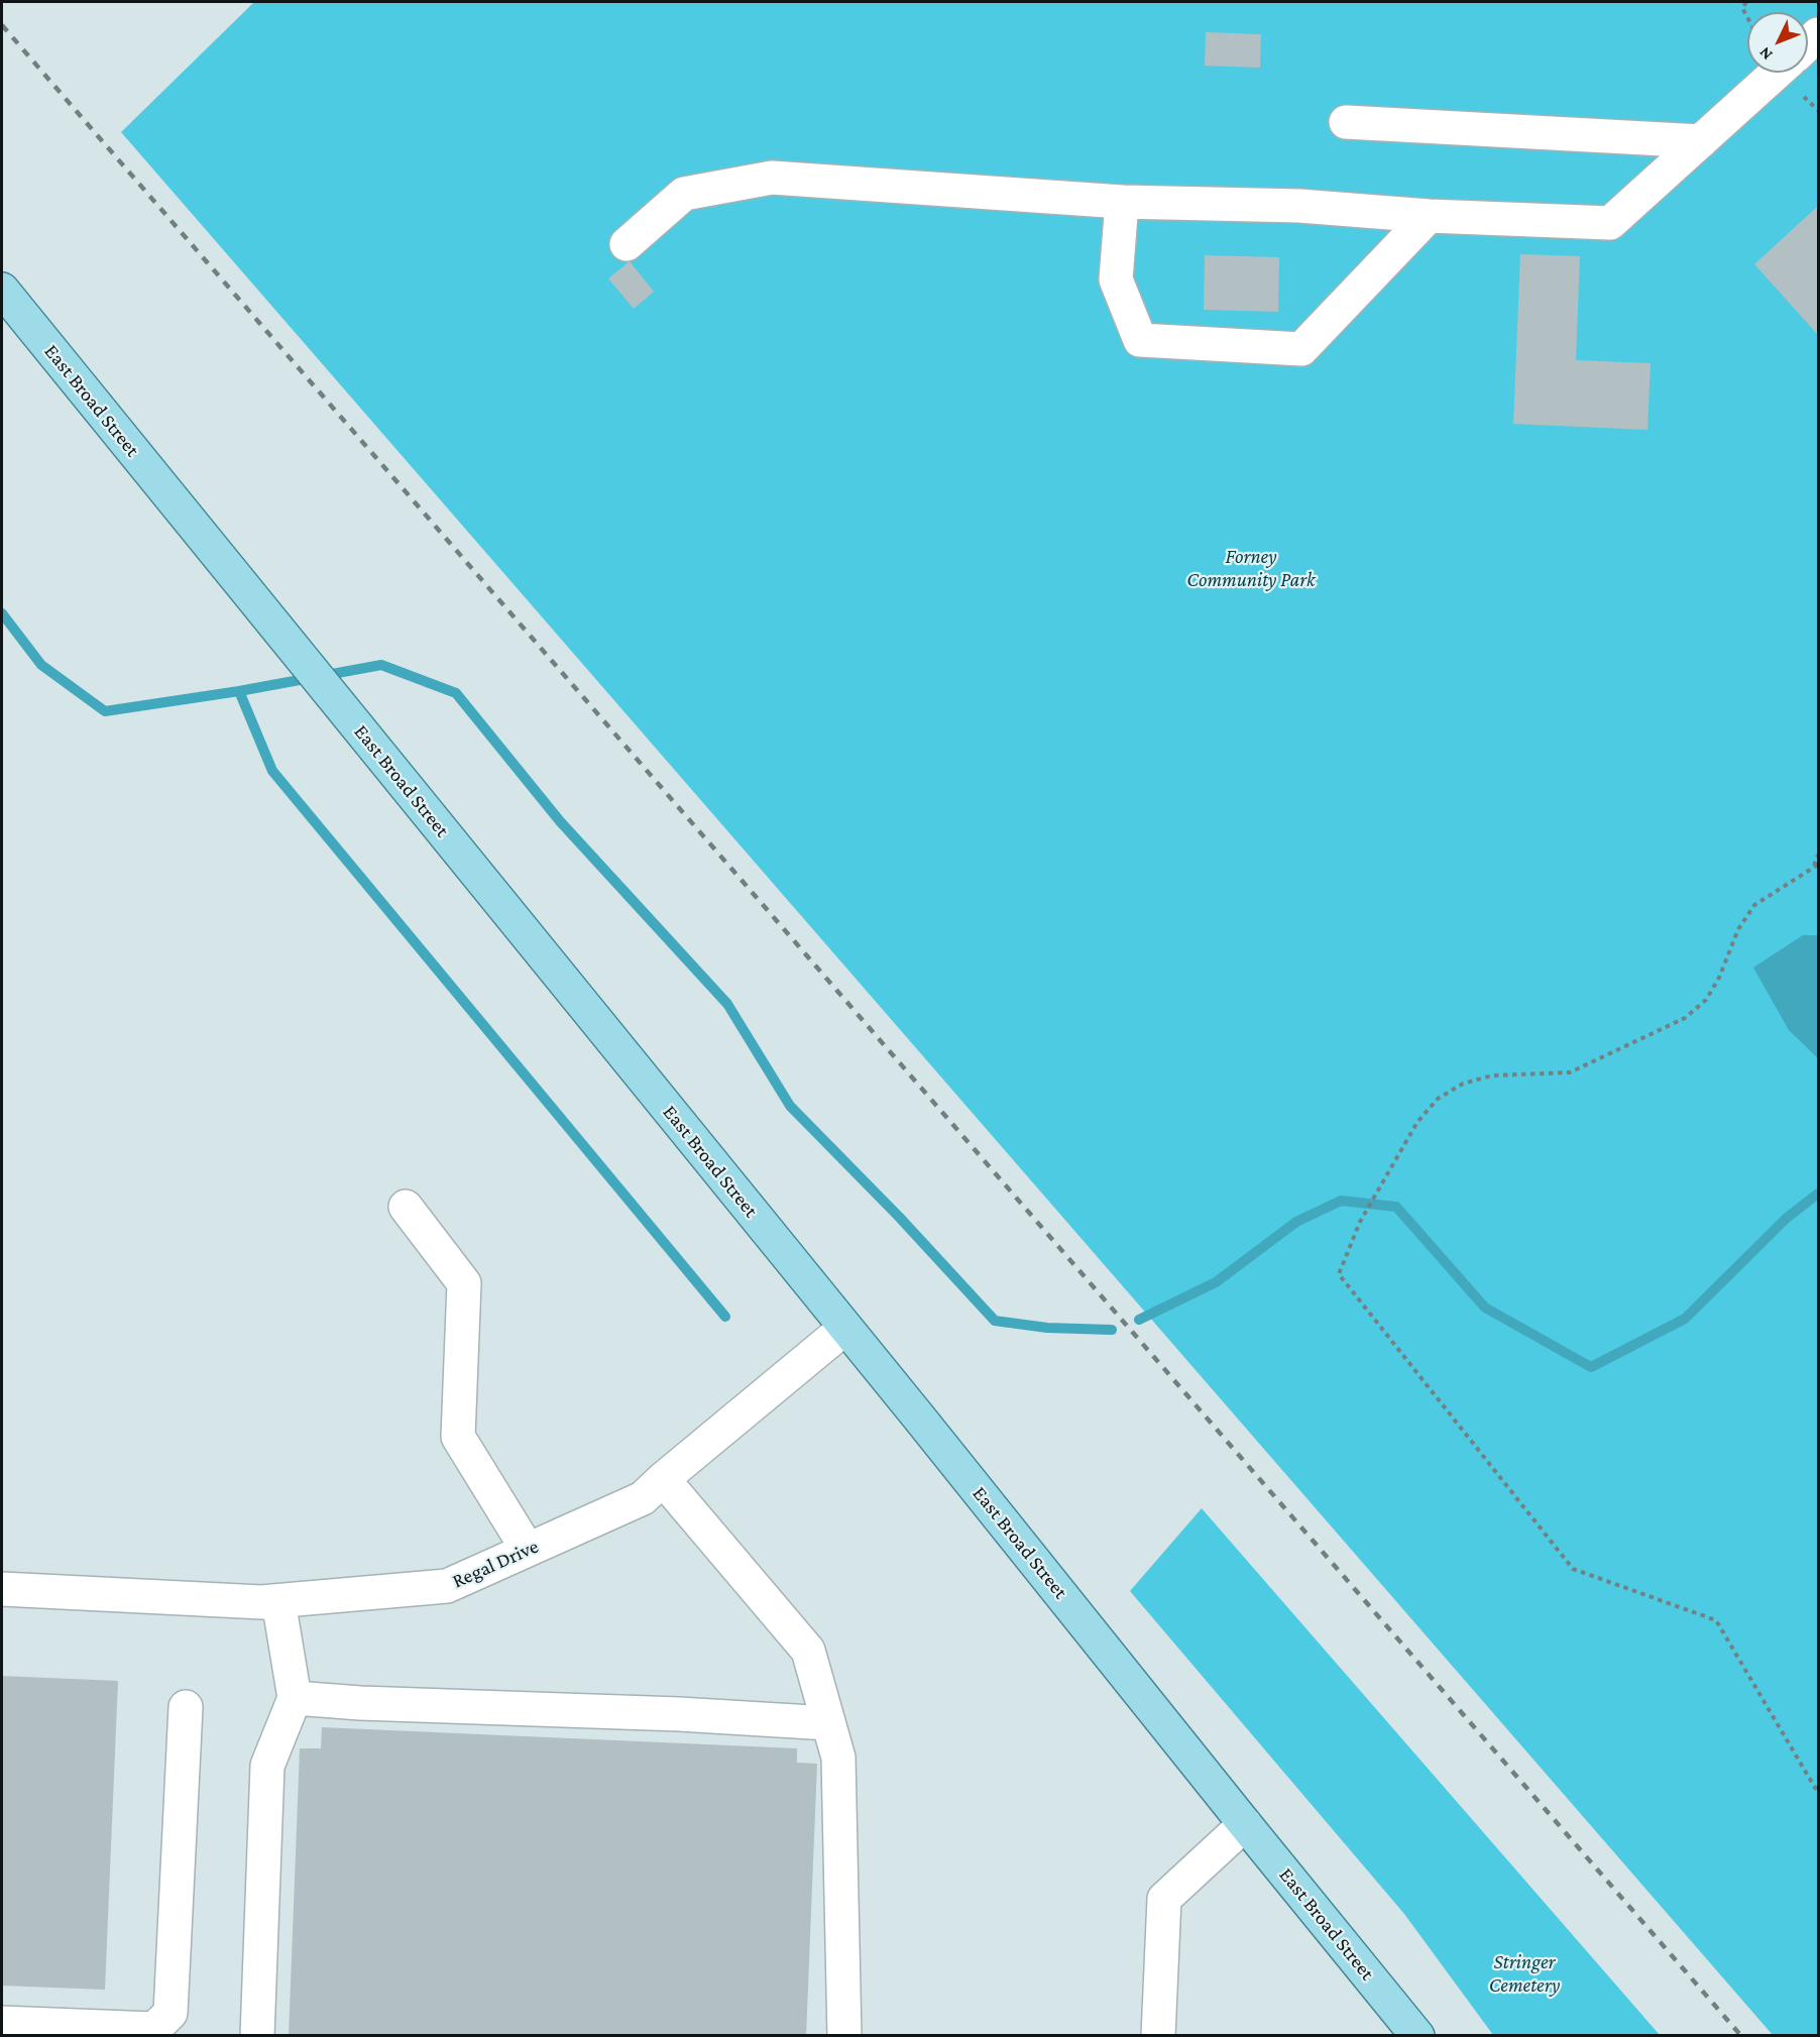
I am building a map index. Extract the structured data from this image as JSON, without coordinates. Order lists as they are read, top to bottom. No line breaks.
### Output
{"streets":{"main road":["East Broad Street"],"street":["Regal Drive"]},"crossings":[["East Broad Street","Regal Drive"]],"parks":["Forney Community Park","Stringer Cemetery"],"north":"bottom left"}
